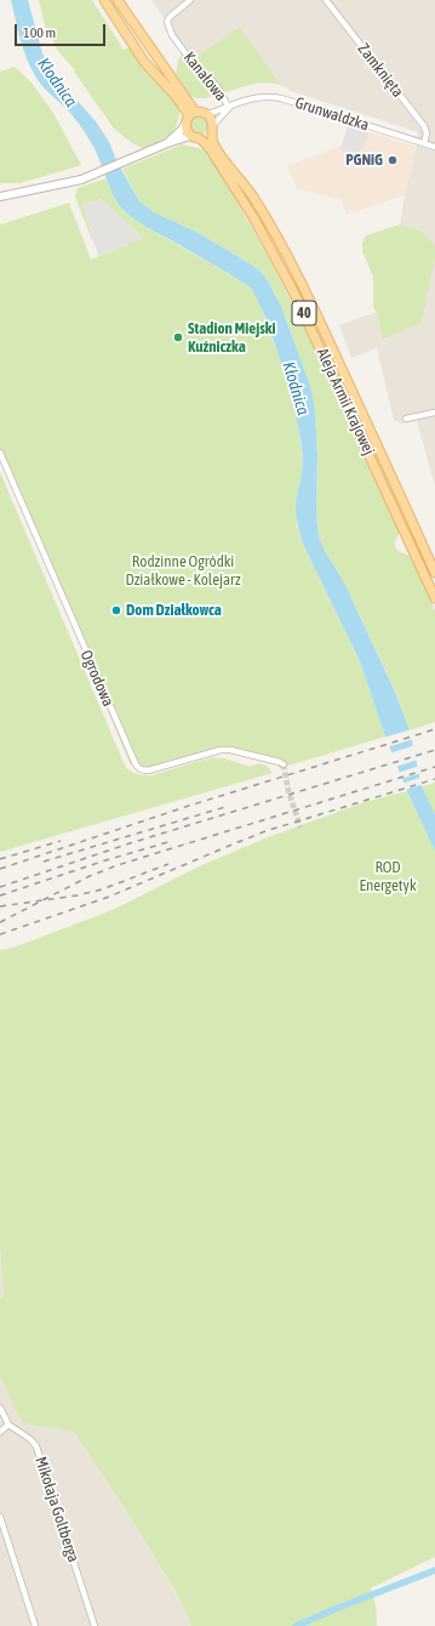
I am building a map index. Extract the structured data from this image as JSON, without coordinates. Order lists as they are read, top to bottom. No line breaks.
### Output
{"streets":{"main road":["40","Aleja Armii Krajowej"],"street":["Zamknięta","Kanałowa","Grunwaldzka","Ogrodowa","Mikołaja Goltberga"]},"crossings":[["Zamknięta","Grunwaldzka"],["Kanałowa","Grunwaldzka"],["Grunwaldzka","Aleja Armii Krajowej"]],"water":["Kłodnica"],"parks":["Rodzinne Ogródki Działkowe - Kolejarz","ROD Energetyk"],"places":["PGNiG","Stadion Miejski Kuźniczka","Dom Działkowca"],"scale_bar":"100 m"}
